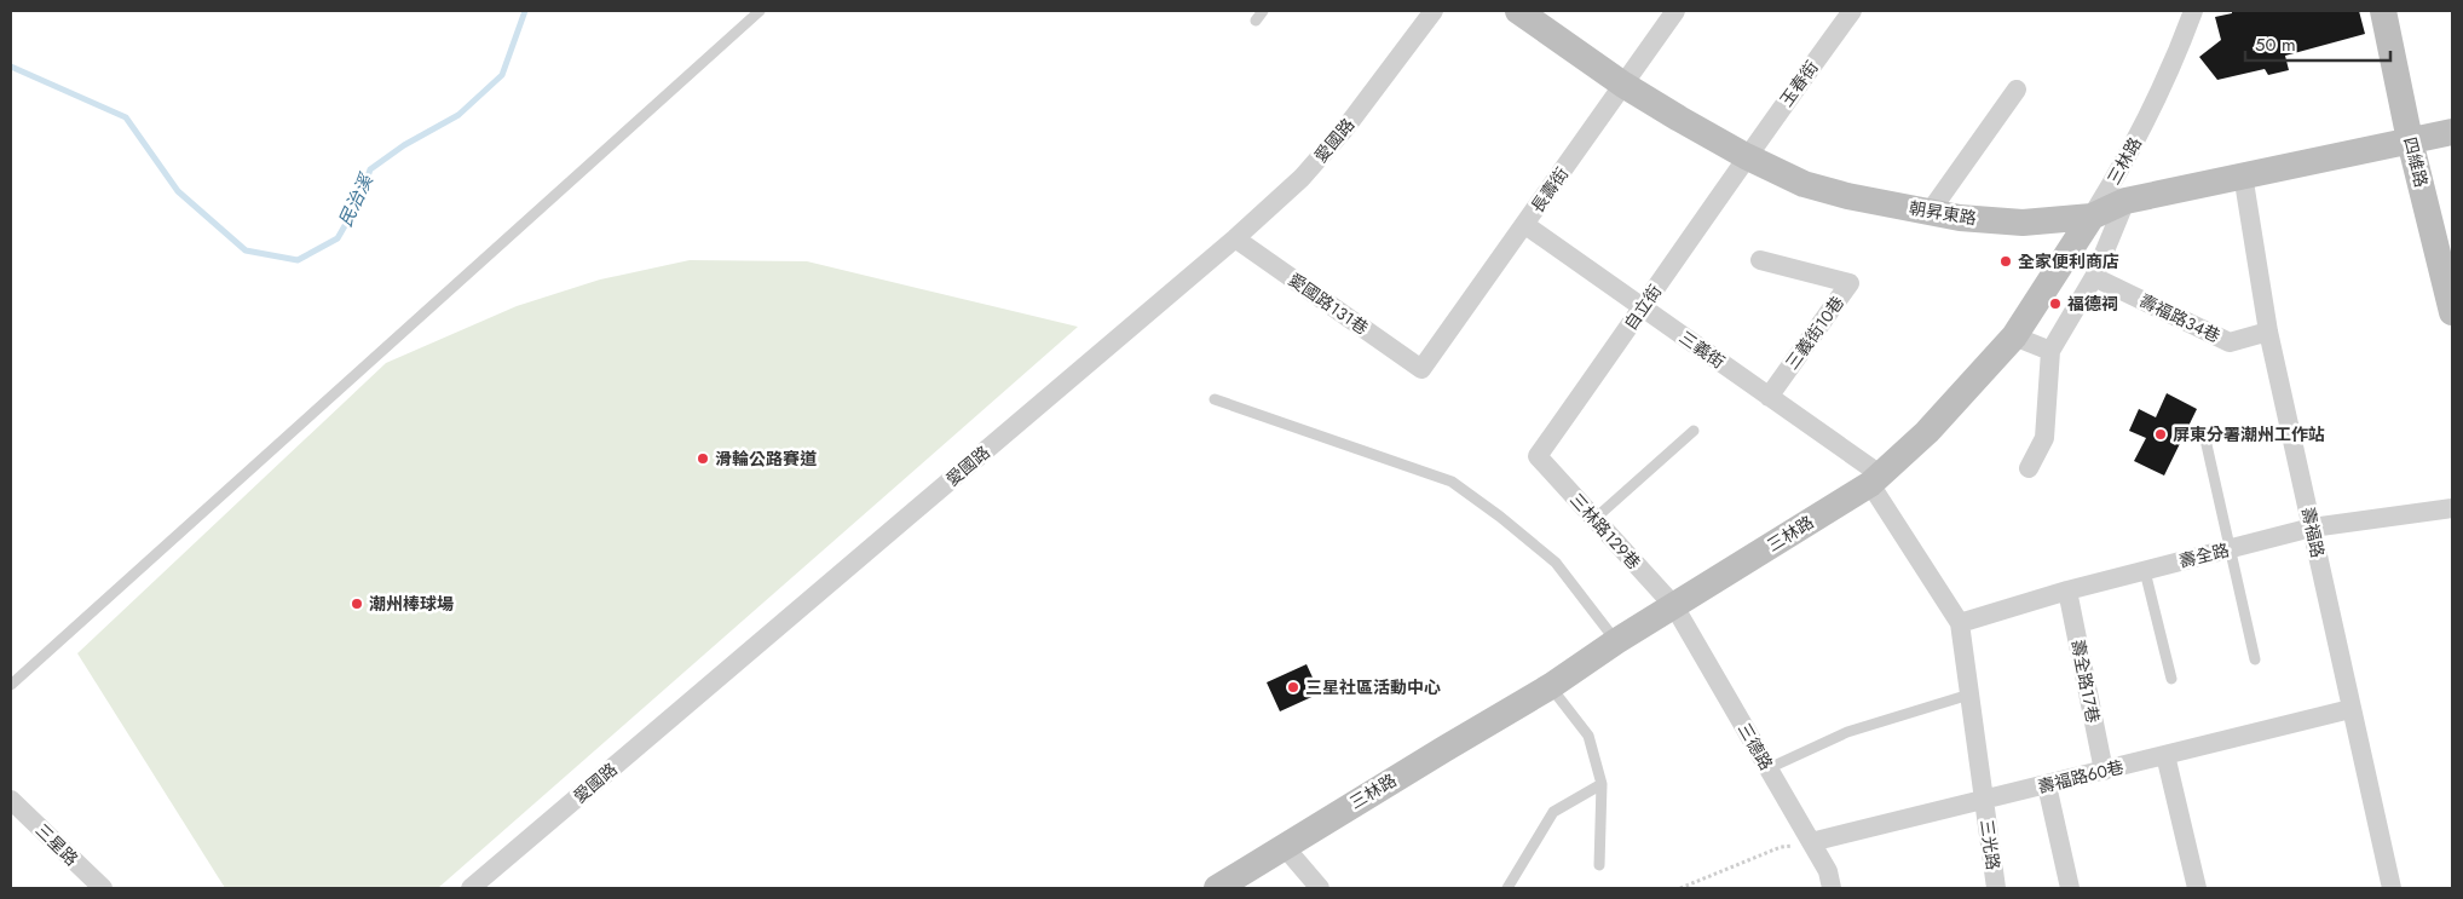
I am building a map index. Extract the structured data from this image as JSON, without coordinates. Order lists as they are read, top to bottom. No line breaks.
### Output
{"streets":{"main road":["三林路","四維路","朝昇東路"],"street":["玉春街","愛國路","長壽街","愛國路131巷","自立街","壽福路34巷","三義街10巷","三義街","三林路129巷","壽福路","壽全路","壽全路17巷","三德路","壽福路60巷","三星路","三光路"]},"crossings":[["玉春街","朝昇東路"],["玉春街","自立街"],["愛國路","愛國路131巷"],["三林路","朝昇東路"],["三林路","三義街"],["三林路","三林路129巷"],["三林路","三德路"],["四維路","朝昇東路"],["長壽街","朝昇東路"],["長壽街","愛國路131巷"],["長壽街","三義街"],["朝昇東路","自立街"],["朝昇東路","壽福路"],["自立街","三義街"],["自立街","三林路129巷"],["壽福路34巷","壽福路"],["三義街10巷","三義街"],["三林路129巷","三德路"],["壽福路","壽全路"],["壽福路","壽福路60巷"],["壽全路","壽全路17巷"],["壽全路17巷","壽福路60巷"],["三德路","壽福路60巷"],["壽福路60巷","三光路"]],"water":["民治溪"],"places":["全家便利商店","福德祠","屏東分署潮州工作站","滑輪公路賽道","潮州棒球場","三星社區活動中心"],"scale_bar":"50 m"}
